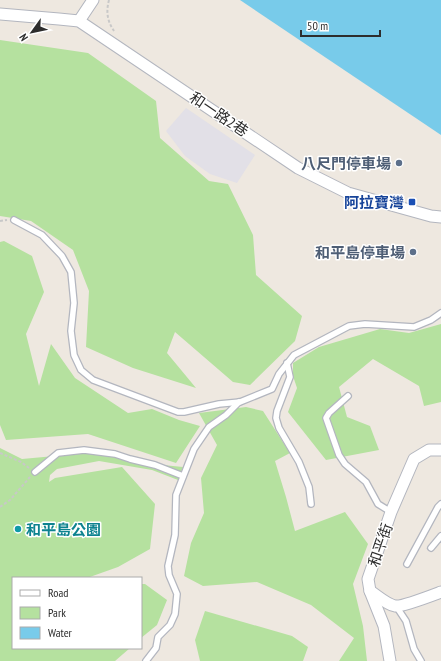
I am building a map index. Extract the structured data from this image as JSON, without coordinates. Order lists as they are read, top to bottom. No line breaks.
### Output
{"streets":{"street":["和一路2巷","和平街"]},"places":{"other":["八尺門停車場","和平島停車場","和平島公園"],"transit":["阿拉寶灣"]},"legend":["Road","Park","Water"],"scale_bar":"50 m","north":"bottom left"}
